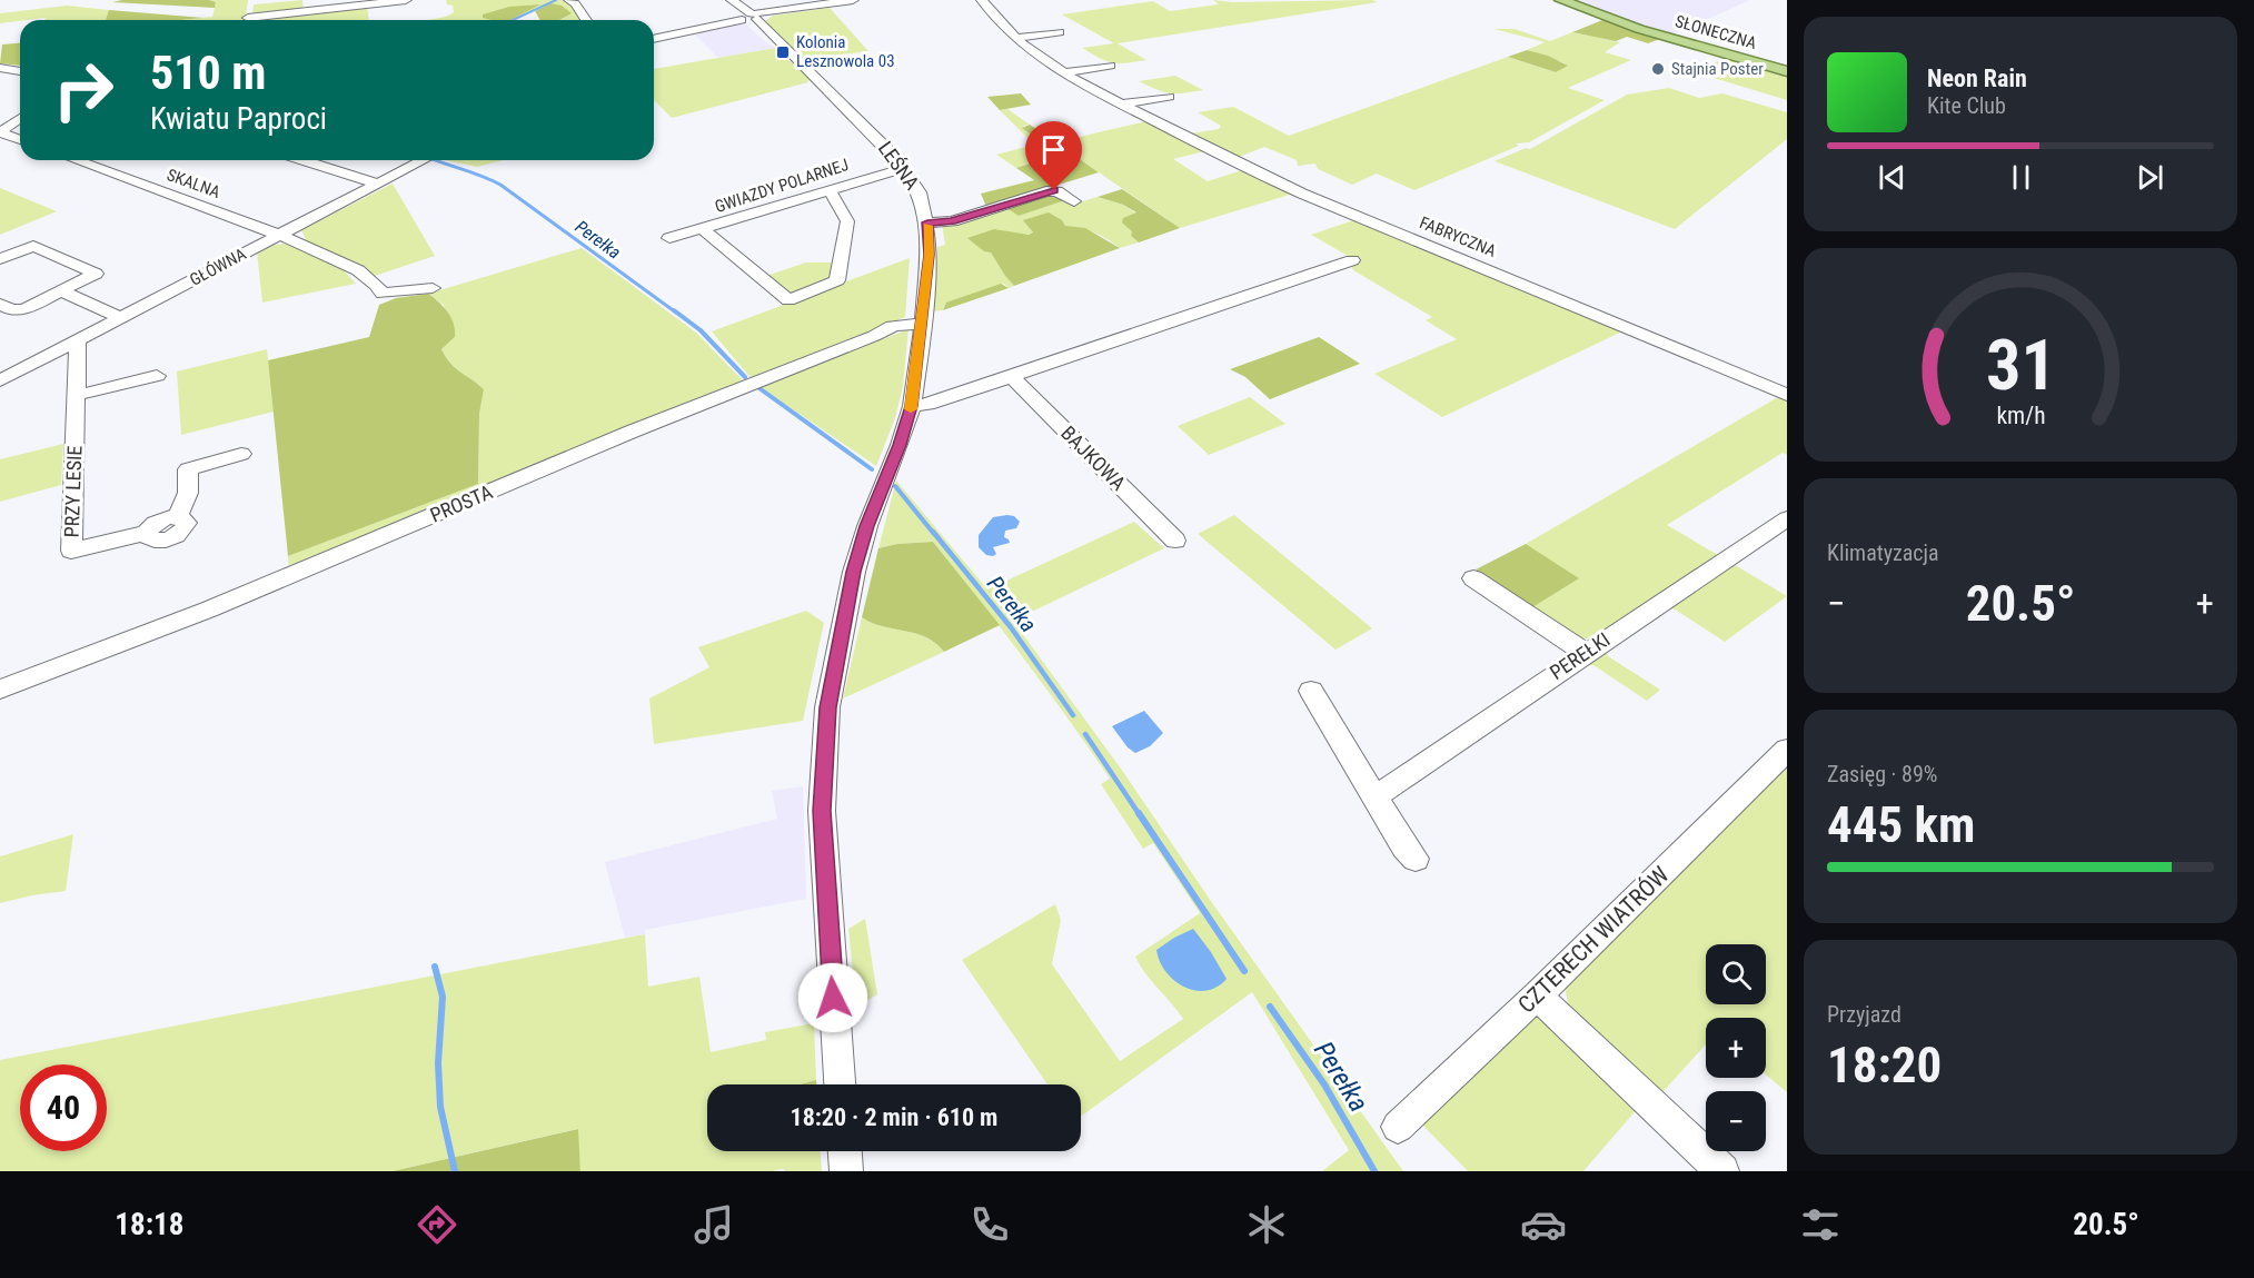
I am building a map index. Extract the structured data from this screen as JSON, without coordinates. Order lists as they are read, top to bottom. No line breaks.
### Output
{"streets":{"main road":["SŁONECZNA"],"street":["LEŚNA","SKALNA","GWIAZDY POLARNEJ","FABRYCZNA","GŁÓWNA","BAJKOWA","PRZY LESIE","PROSTA","PEREŁKI","CZTERECH WIATRÓW"]},"crossings":[["LEŚNA","GWIAZDY POLARNEJ"],["LEŚNA","PROSTA"],["SKALNA","GŁÓWNA"],["GŁÓWNA","PRZY LESIE"]],"water":["Perełka"],"places":{"transit":["Kolonia Lesznowola 03"],"other":["Stajnia Poster"]},"page":{"turn":["510 m","Kwiatu Paproci"],"song":["Neon Rain","Kite Club"],"tile":["Klimatyzacja",["Zasięg · 89%","445 km"],["Przyjazd","18:20"]],"heat":["−","20.5°","+"],"map_buttons":["+","−"],"limit":"40","trip":"18:20 · 2 min · 610 m","tabs":["18:18","20.5°"],"gauge":["31","km/h"]}}
